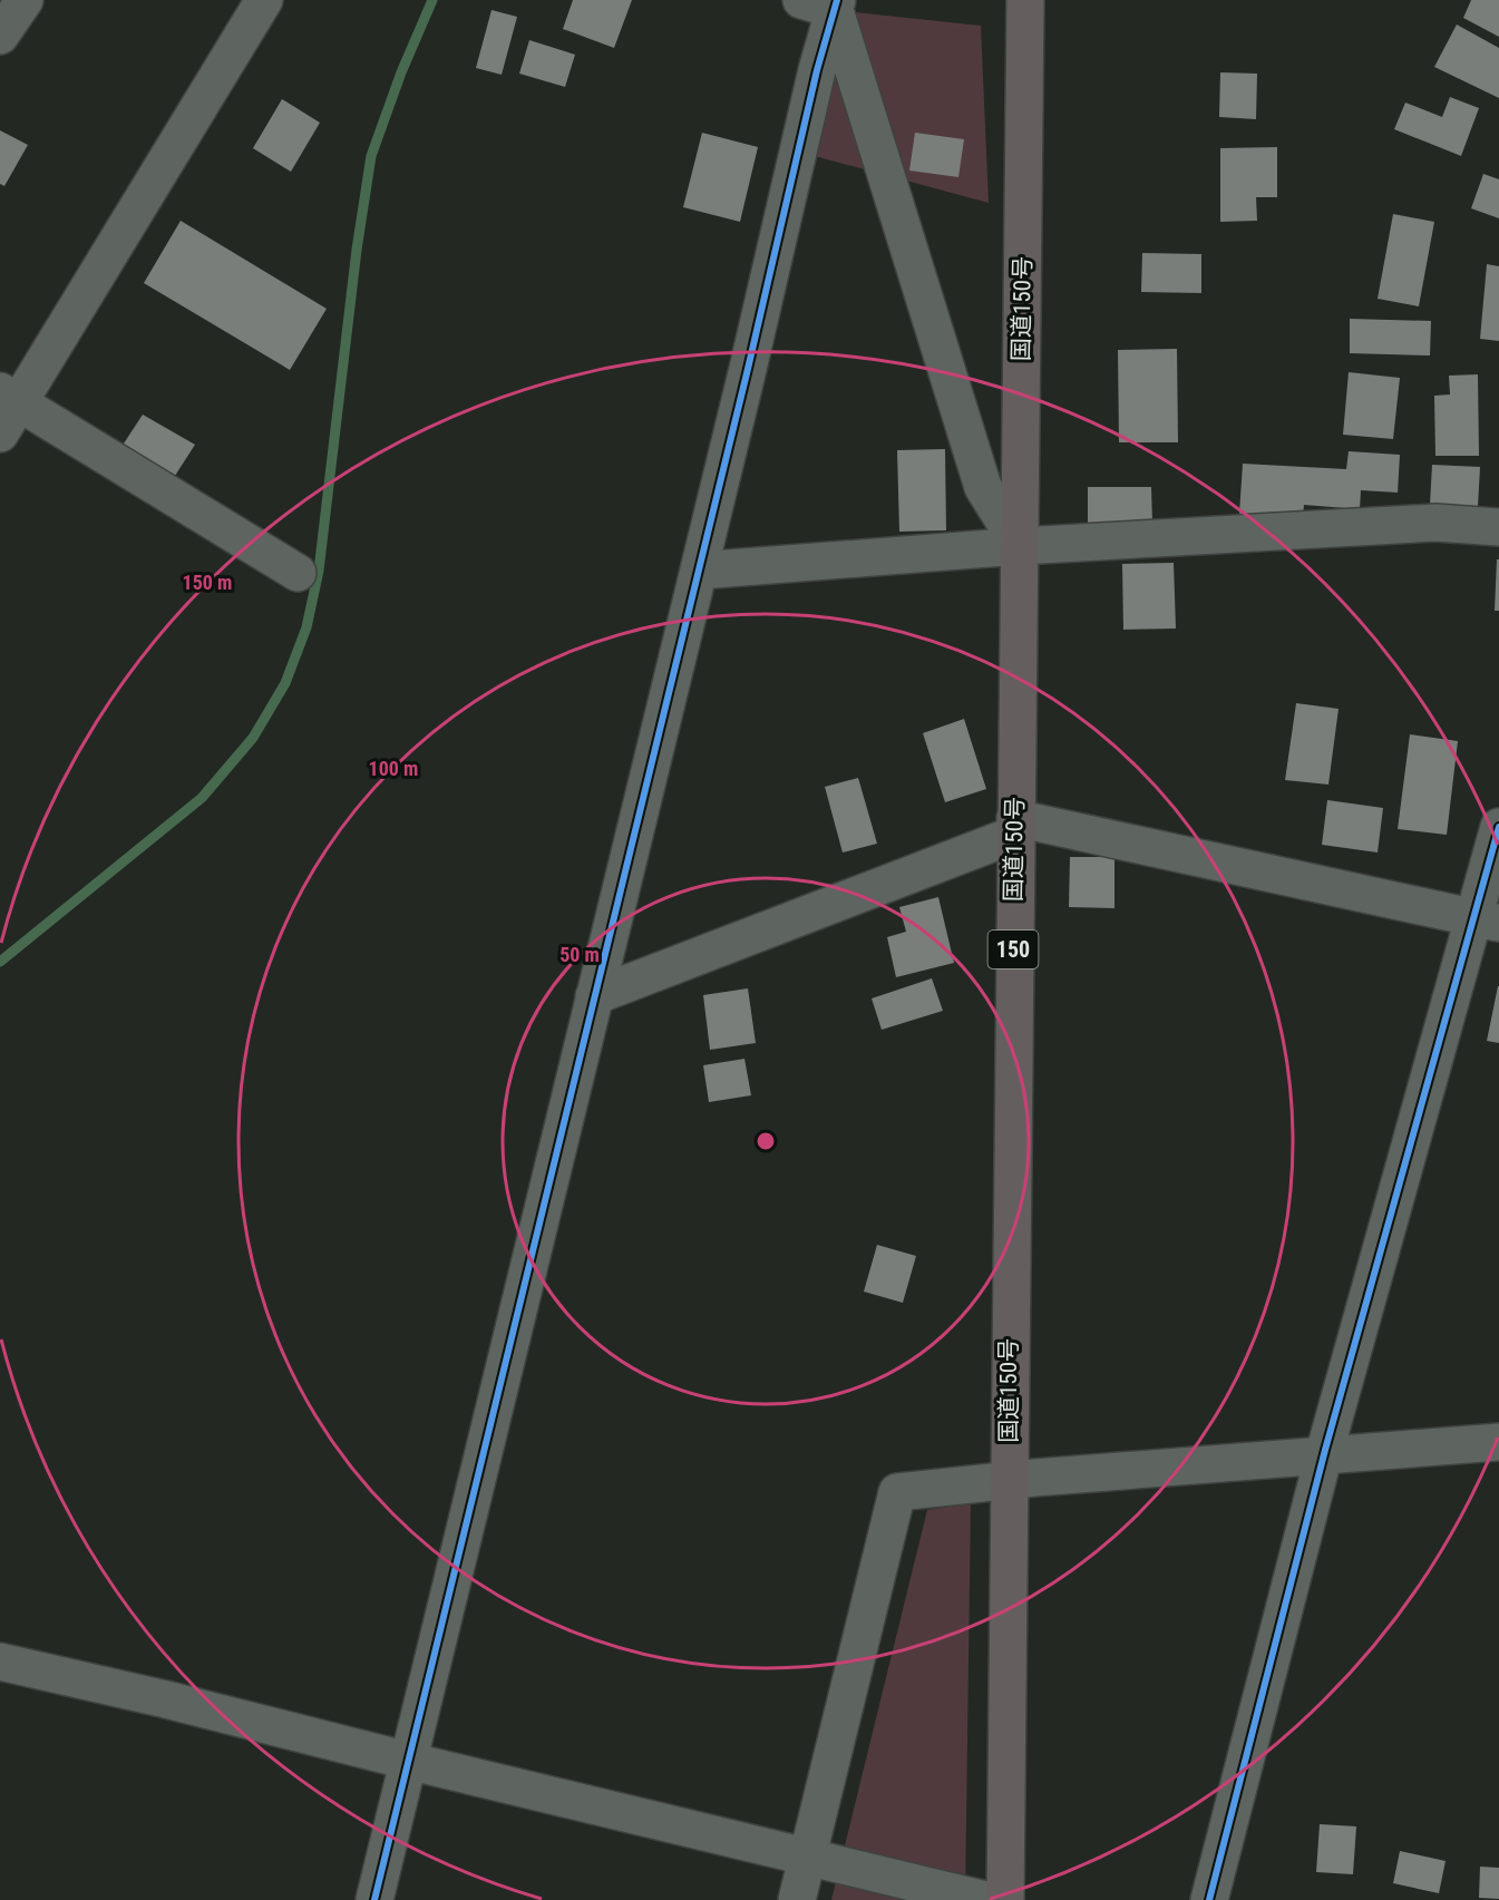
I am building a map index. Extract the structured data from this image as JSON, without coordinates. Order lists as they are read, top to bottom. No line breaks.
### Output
{"streets":{"highway":["国道150号","150"]},"rings":["150 m","100 m","50 m"]}
